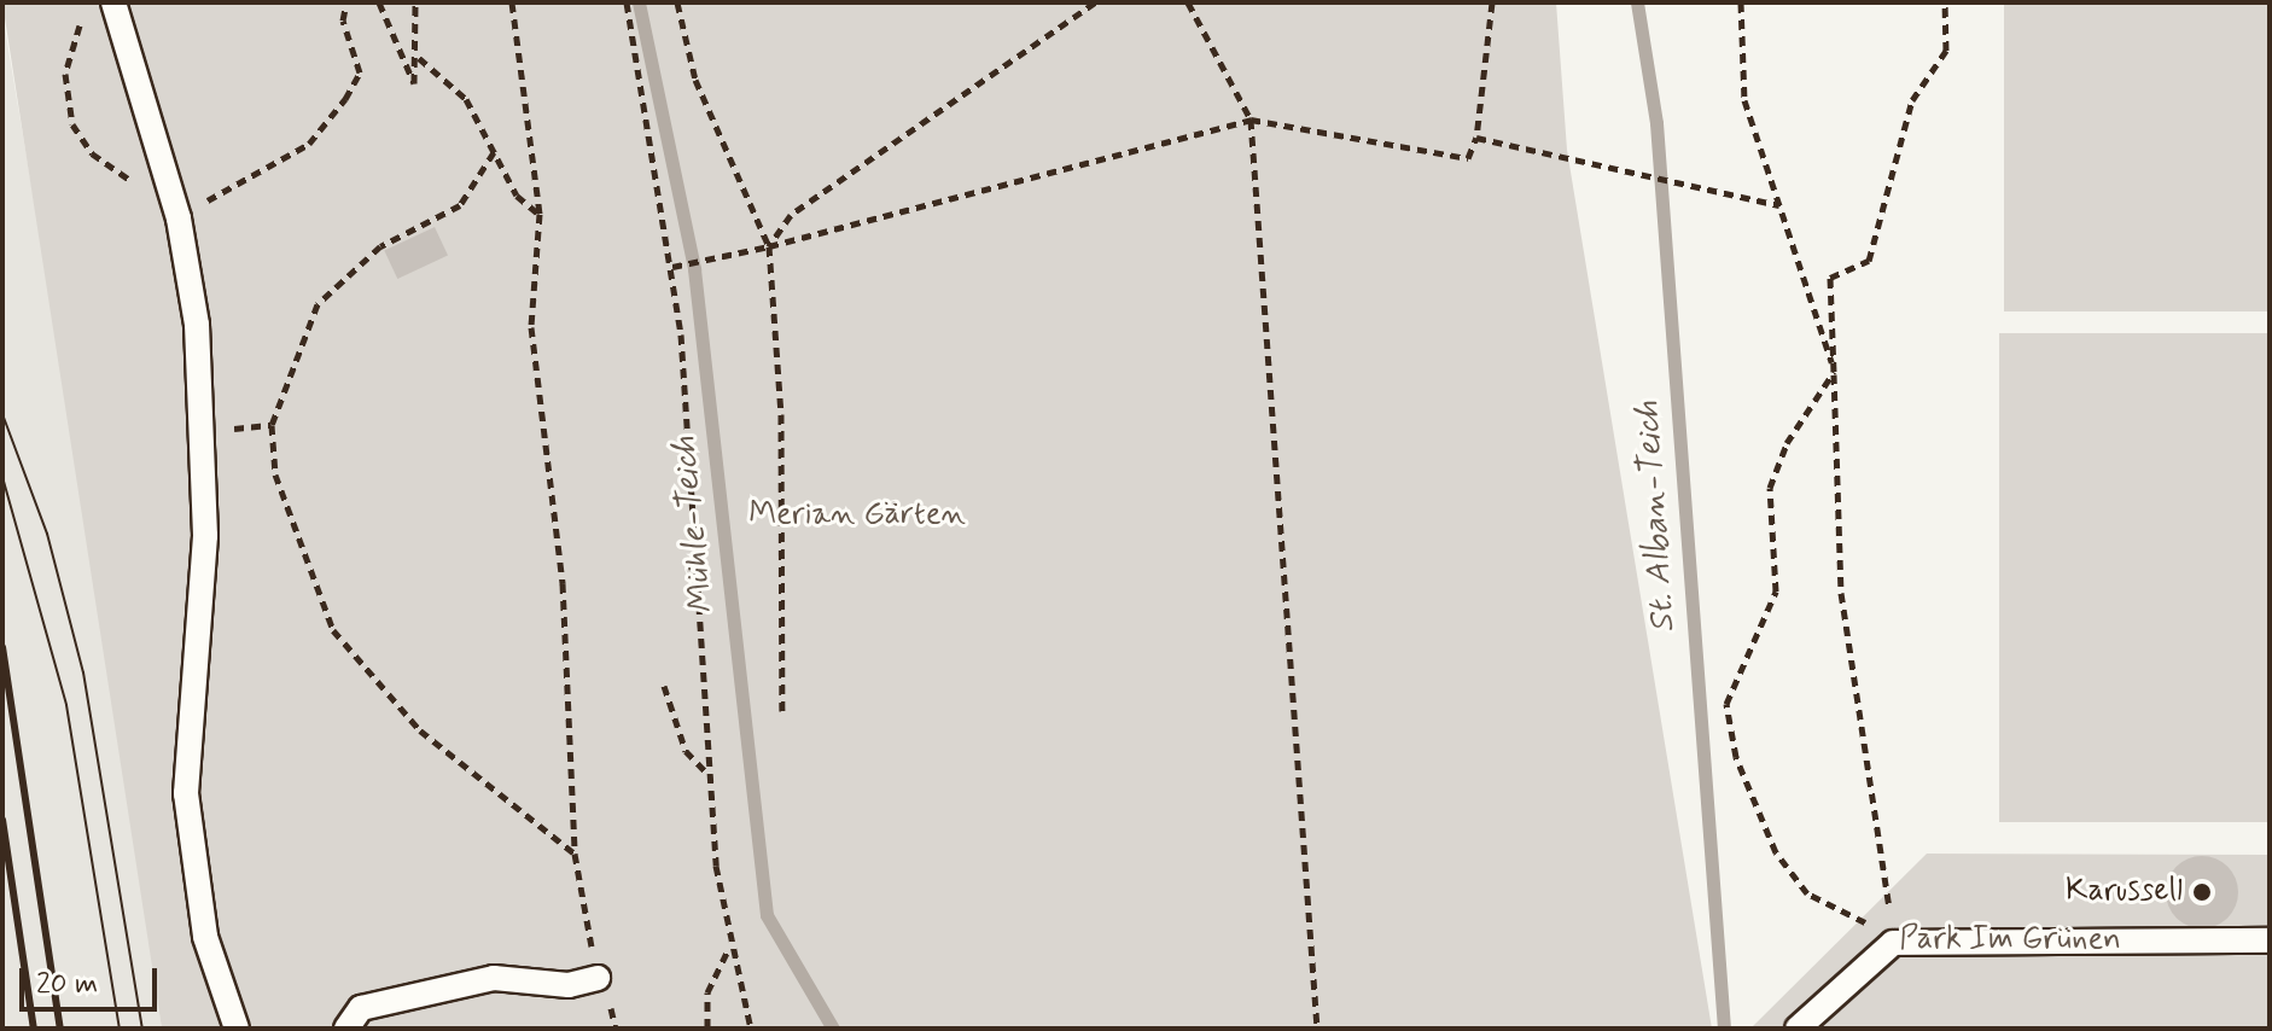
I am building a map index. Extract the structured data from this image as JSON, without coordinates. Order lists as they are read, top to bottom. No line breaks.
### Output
{"water":["St. Alban-Teich","Mühle-Teich"],"parks":["Merian Gärten","Park Im Grünen"],"places":["Karussell"],"scale_bar":"20 m"}
